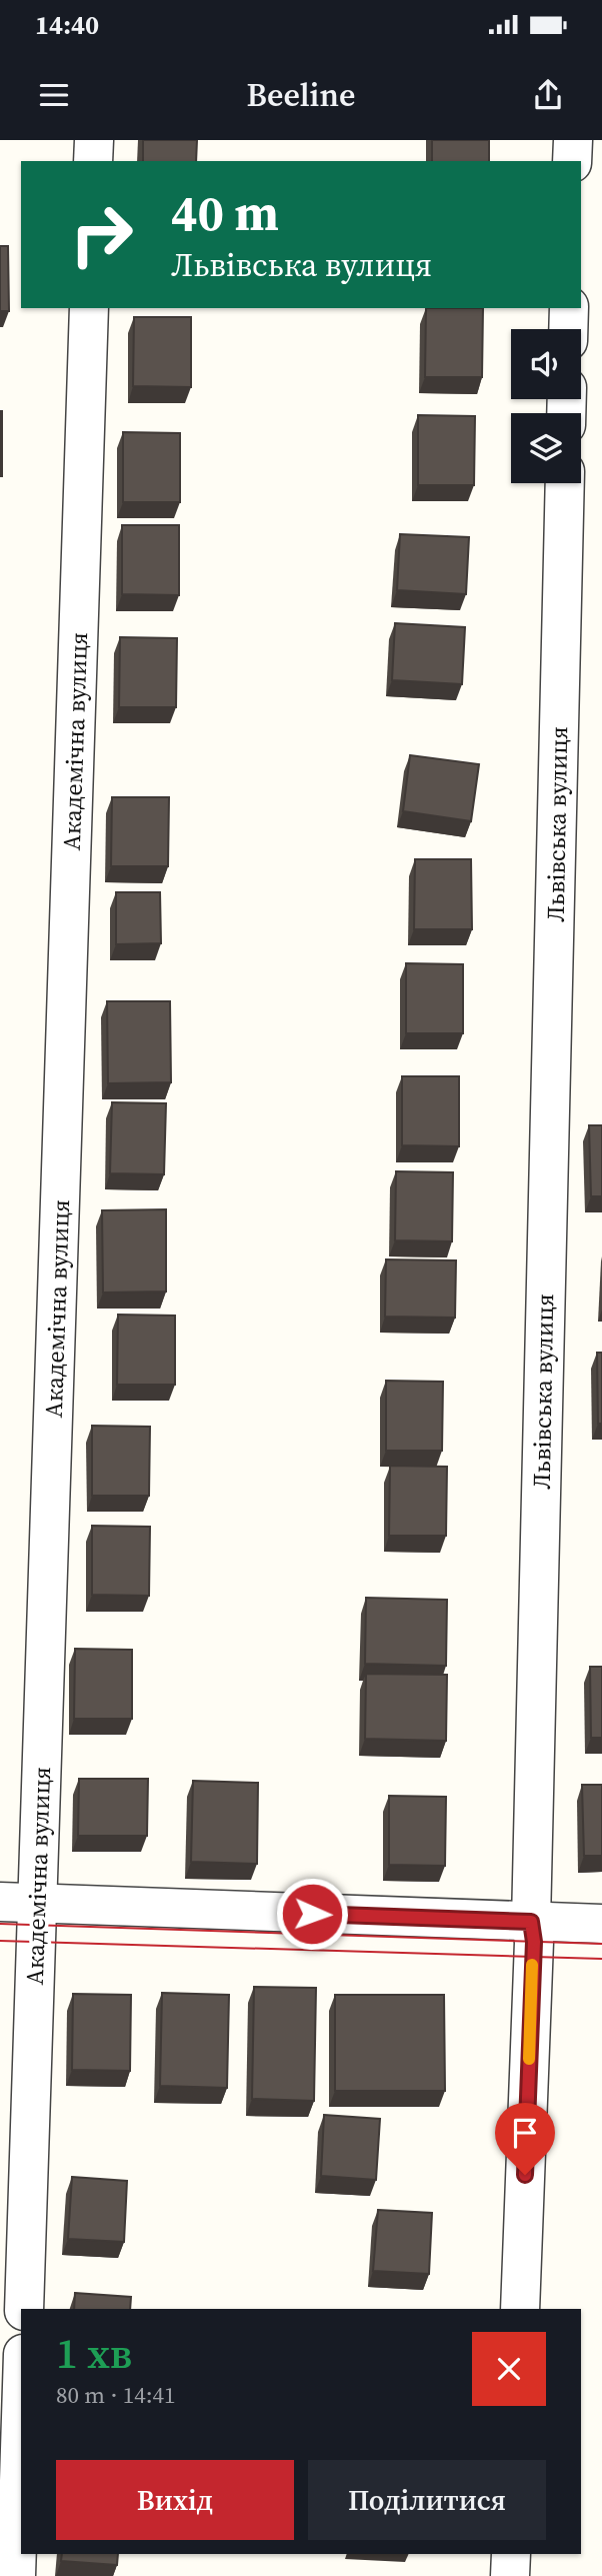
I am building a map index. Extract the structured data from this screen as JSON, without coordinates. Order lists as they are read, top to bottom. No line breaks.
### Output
{"streets":{"street":["Академічна вулиця","Львівська вулиця"]},"page":{"status":"14:40","header":"Beeline","turn":["40 m","Львівська вулиця"],"heading":["1 хв","80 m · 14:41"],"buttons":["Вихід","Поділитися"]}}
